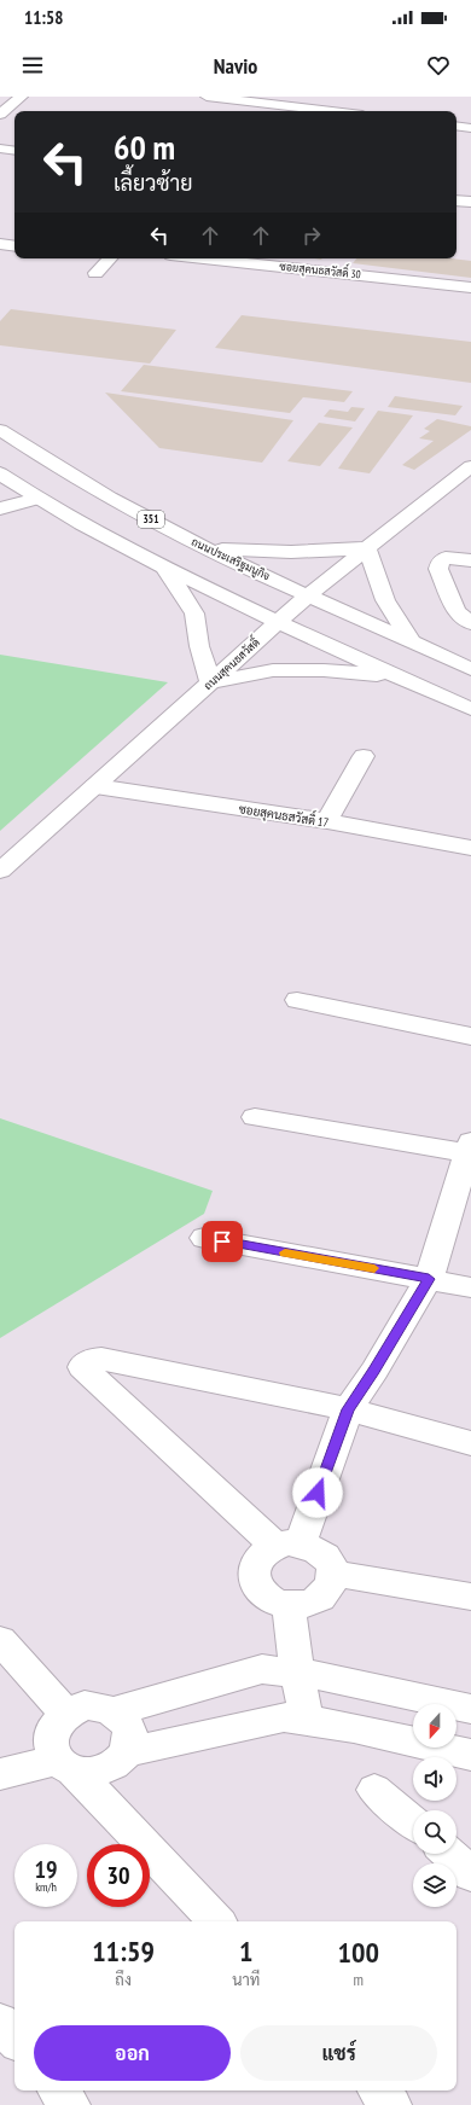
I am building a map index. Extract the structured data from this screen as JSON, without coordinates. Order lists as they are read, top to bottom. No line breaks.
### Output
{"streets":{"street":["ซอยสุคนธสวัสดิ์ 30","351","ถนนประเสริฐมนูกิจ","ถนนสุคนธสวัสดิ์","ซอยสุคนธสวัสดิ์ 17"]},"crossings":[["ถนนประเสริฐมนูกิจ","ถนนสุคนธสวัสดิ์"],["ถนนสุคนธสวัสดิ์","ซอยสุคนธสวัสดิ์ 17"]],"north":"bottom","page":{"status":"11:58","header":"Navio","turn":["60 m","เลี้ยวซ้าย"],"speed":"19 km/h","limit":"30","eta":["11:59","ถึง","1","นาที","100","m"],"buttons":["ออก","แชร์"]}}
